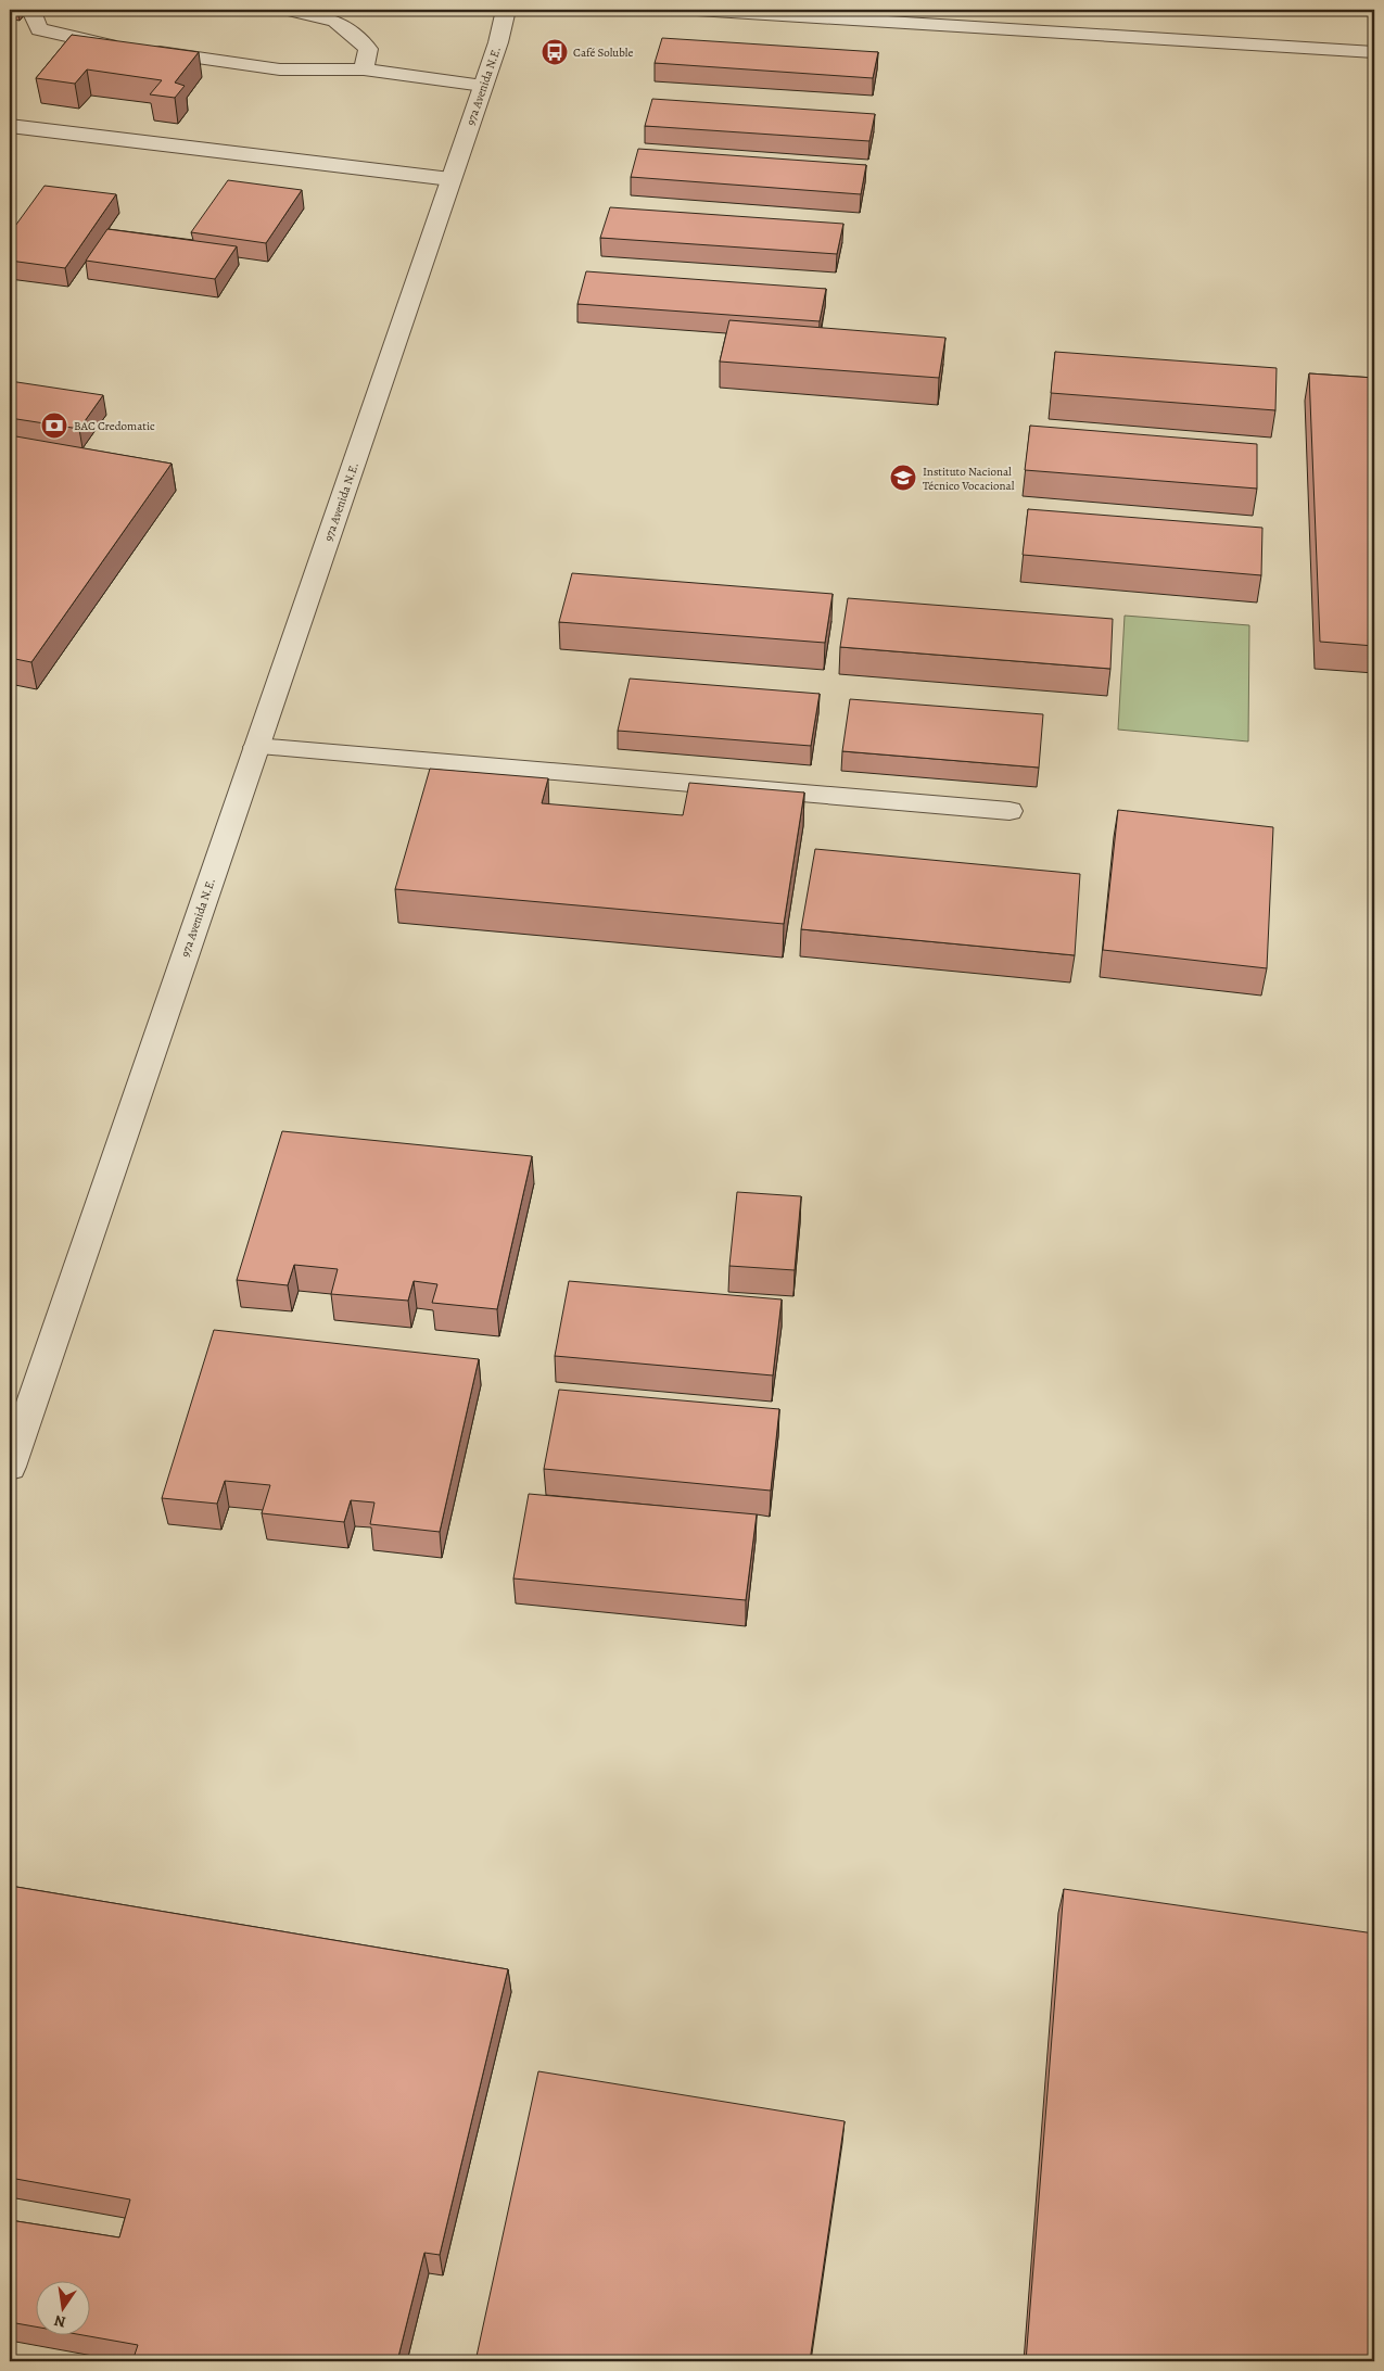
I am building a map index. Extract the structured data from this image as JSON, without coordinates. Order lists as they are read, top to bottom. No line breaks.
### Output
{"streets":{"street":["97a Avenida N.E."]},"places":{"bus stop":["Café Soluble"],"bank":["BAC Credomatic"],"school or university":["Instituto Nacional Técnico Vocacional"]},"north":"bottom"}
